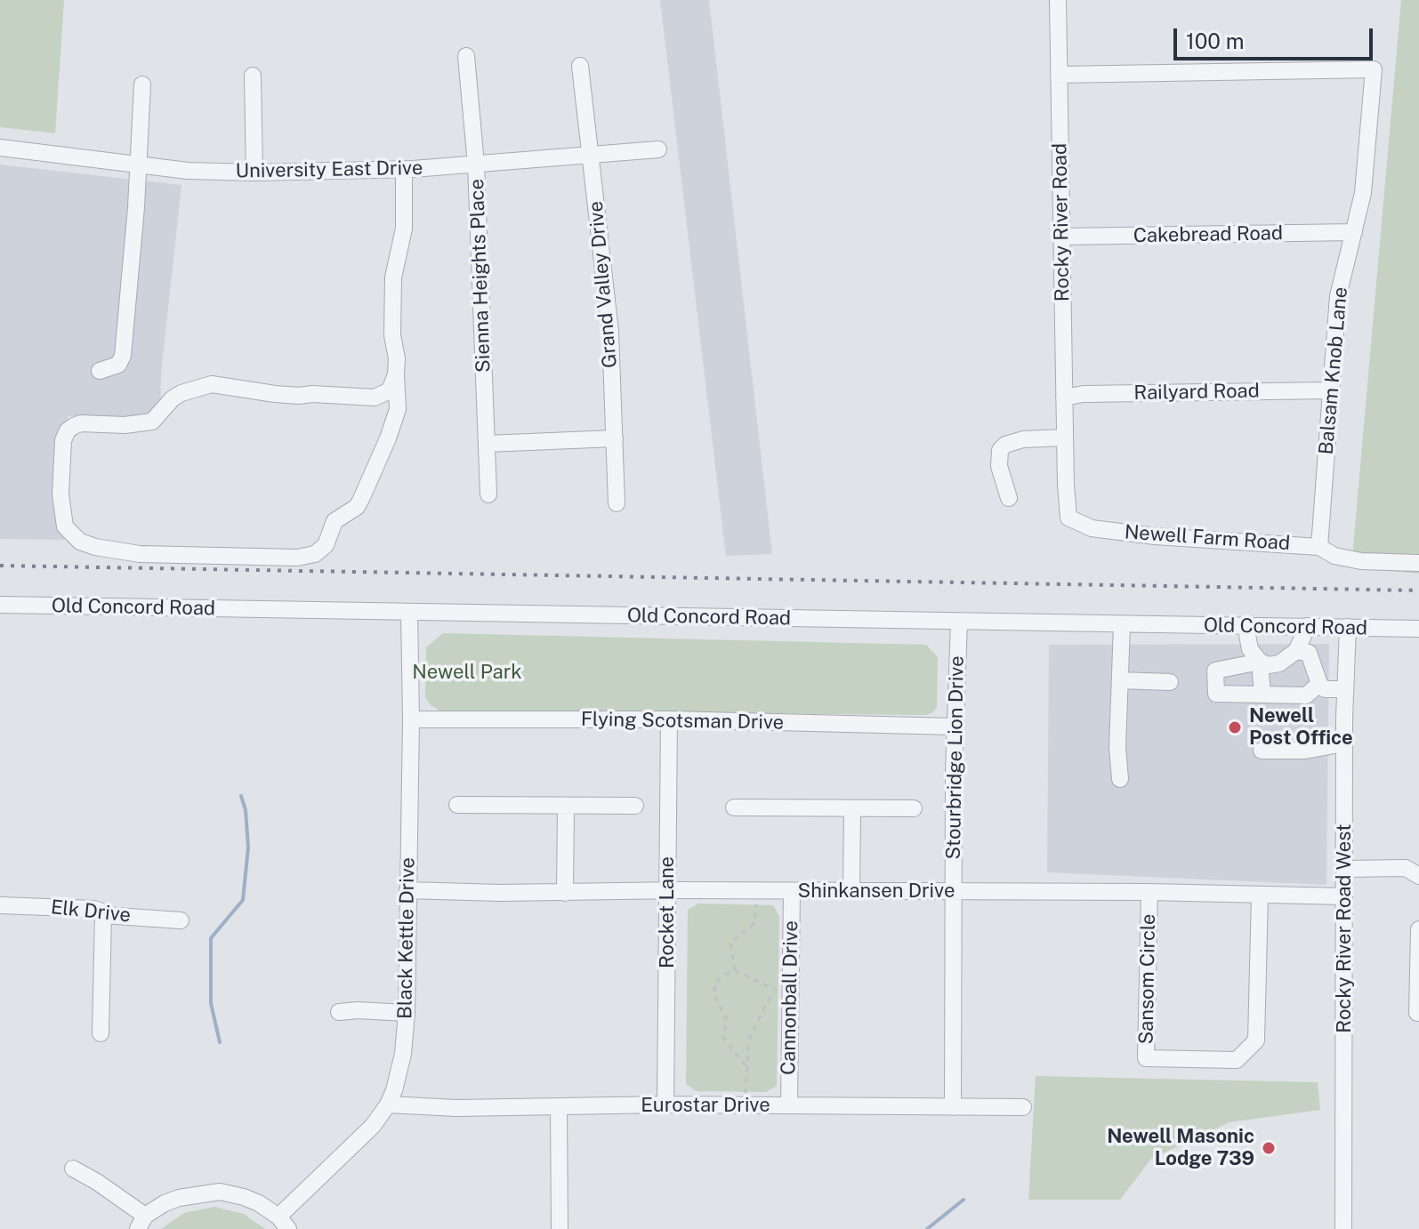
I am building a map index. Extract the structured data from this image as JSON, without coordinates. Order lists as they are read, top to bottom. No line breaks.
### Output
{"streets":{"street":["University East Drive","Rocky River Road","Cakebread Road","Sienna Heights Place","Grand Valley Drive","Balsam Knob Lane","Railyard Road","Newell Farm Road","Old Concord Road","Flying Scotsman Drive","Stourbridge Lion Drive","Shinkansen Drive","Elk Drive","Rocket Lane","Rocky River Road West","Black Kettle Drive","Sansom Circle","Cannonball Drive","Eurostar Drive"]},"crossings":[["University East Drive","Sienna Heights Place"],["University East Drive","Grand Valley Drive"],["Rocky River Road","Cakebread Road"],["Rocky River Road","Balsam Knob Lane"],["Rocky River Road","Railyard Road"],["Rocky River Road","Newell Farm Road"],["Cakebread Road","Balsam Knob Lane"],["Balsam Knob Lane","Railyard Road"],["Balsam Knob Lane","Newell Farm Road"],["Old Concord Road","Stourbridge Lion Drive"],["Old Concord Road","Rocky River Road West"],["Old Concord Road","Black Kettle Drive"],["Flying Scotsman Drive","Stourbridge Lion Drive"],["Flying Scotsman Drive","Rocket Lane"],["Flying Scotsman Drive","Black Kettle Drive"],["Stourbridge Lion Drive","Shinkansen Drive"],["Stourbridge Lion Drive","Eurostar Drive"],["Shinkansen Drive","Rocket Lane"],["Shinkansen Drive","Rocky River Road West"],["Shinkansen Drive","Black Kettle Drive"],["Shinkansen Drive","Sansom Circle"],["Shinkansen Drive","Cannonball Drive"],["Rocket Lane","Eurostar Drive"],["Black Kettle Drive","Eurostar Drive"],["Cannonball Drive","Eurostar Drive"]],"parks":["Newell Park"],"places":["Newell Post Office","Newell Masonic Lodge 739"],"scale_bar":"100 m"}
